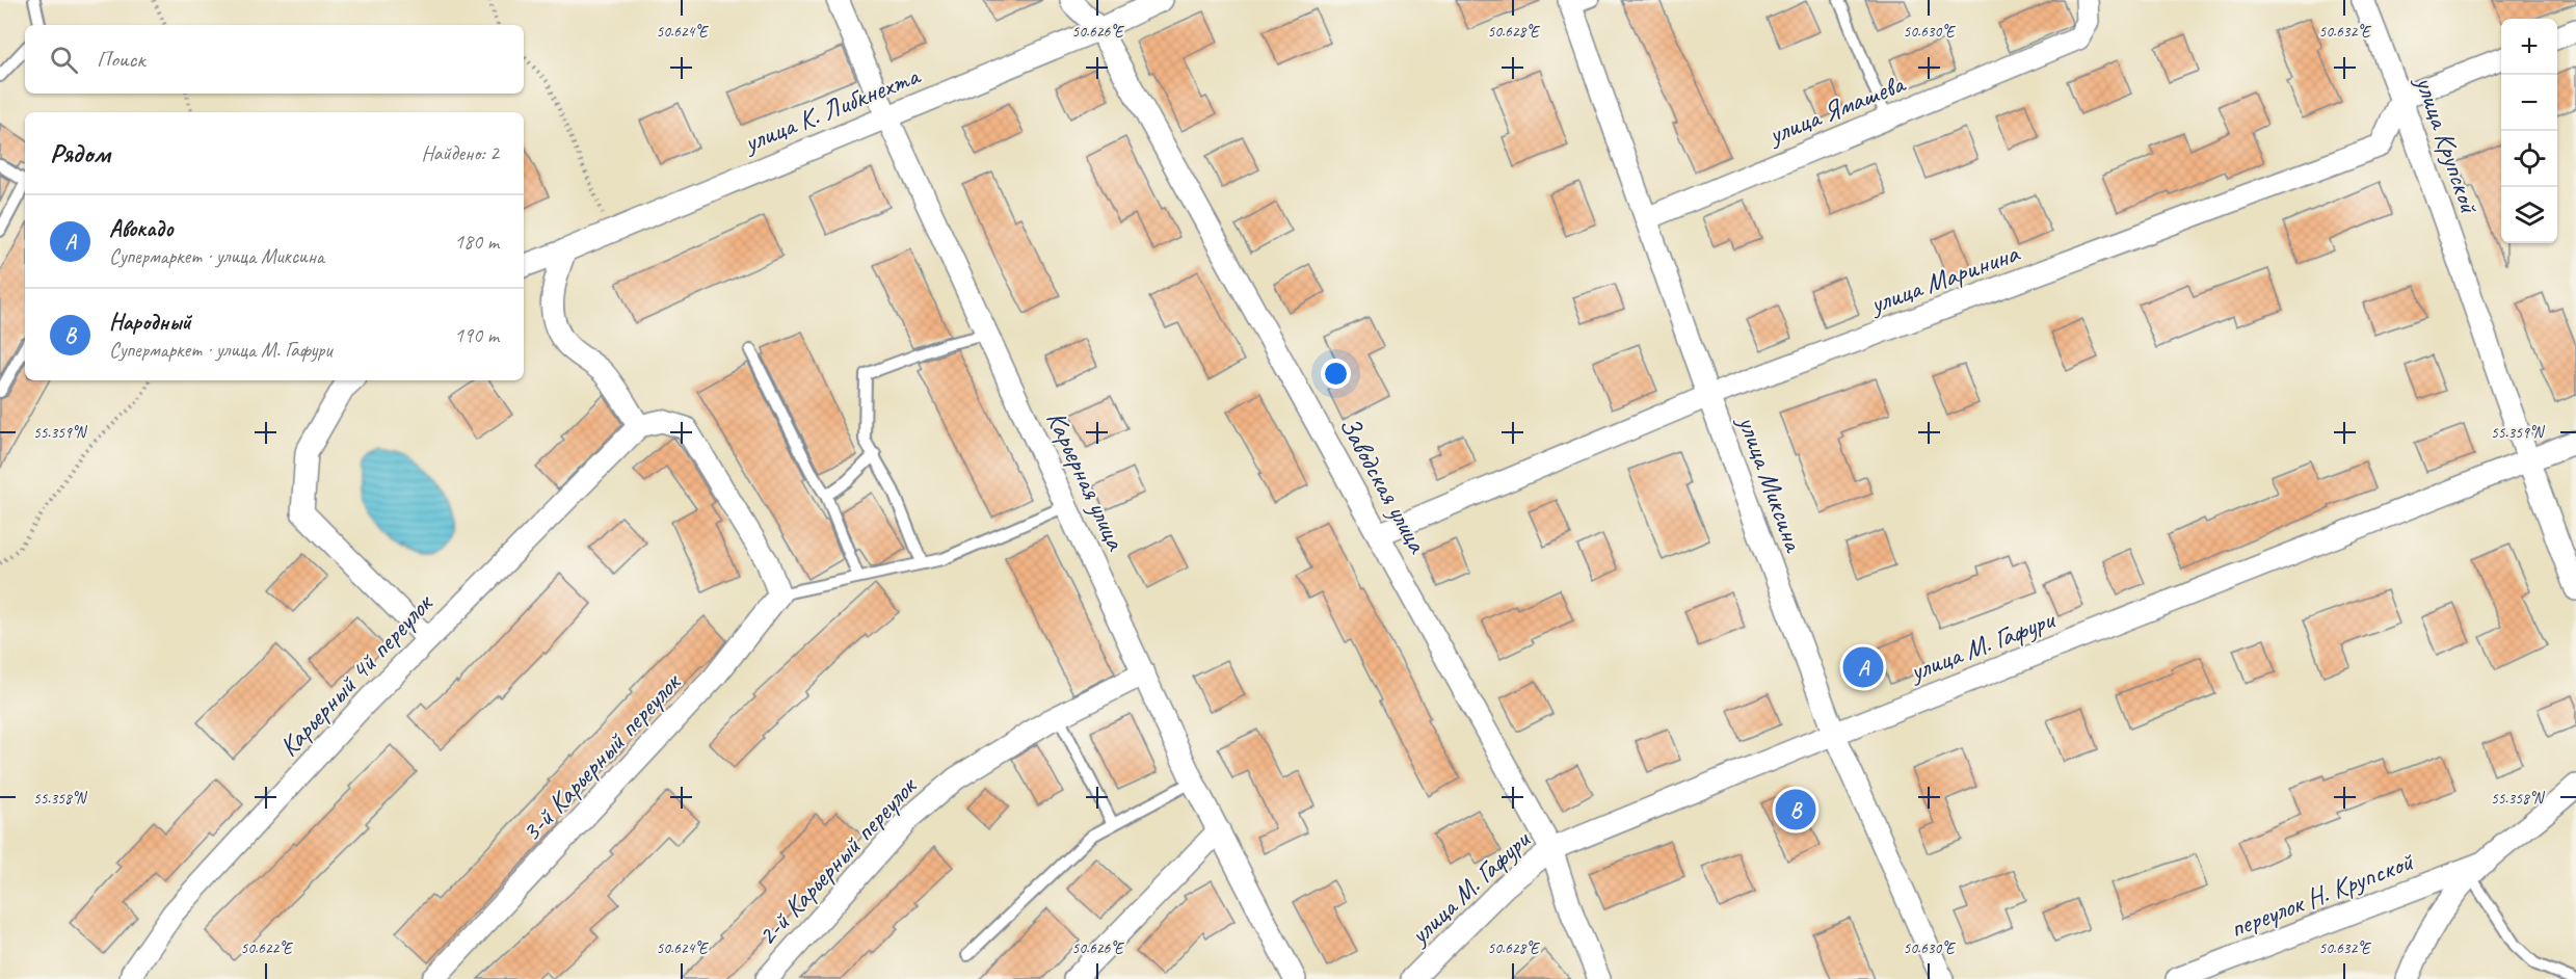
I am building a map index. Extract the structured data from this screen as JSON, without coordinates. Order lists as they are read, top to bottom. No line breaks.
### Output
{"streets":{"street":["улица К. Либкнехта","улица Ямашева","улица Крупской","улица Маринина","Карьерная улица","улица Миксина","Заводская улица","улица М. Гафури","Карьерный 4й переулок","3-й Карьерный переулок","2-й Карьерный переулок","переулок Н. Крупской"]},"crossings":[["улица К. Либкнехта","Карьерная улица"],["улица К. Либкнехта","Заводская улица"],["улица Ямашева","улица Миксина"],["улица Крупской","улица Маринина"],["улица Крупской","улица М. Гафури"],["улица Маринина","улица Миксина"],["улица Маринина","Заводская улица"],["Карьерная улица","2-й Карьерный переулок"],["улица Миксина","улица М. Гафури"],["Заводская улица","улица М. Гафури"]],"page":{"map_buttons":["+","−"],"search":"Поиск","heading":["Рядом","Найдено: 2"],"list":[{"mark":"A","name":"Авокадо","note":"Супермаркет · улица Миксина","value":"180 m"},{"mark":"B","name":"Народный","note":"Супермаркет · улица М. Гафури","value":"190 m"}],"pins":["A","B"]},"coordinates":["50.624°E","50.626°E","50.628°E","50.630°E","50.632°E","55.359°N","55.358°N","50.622°E"]}
